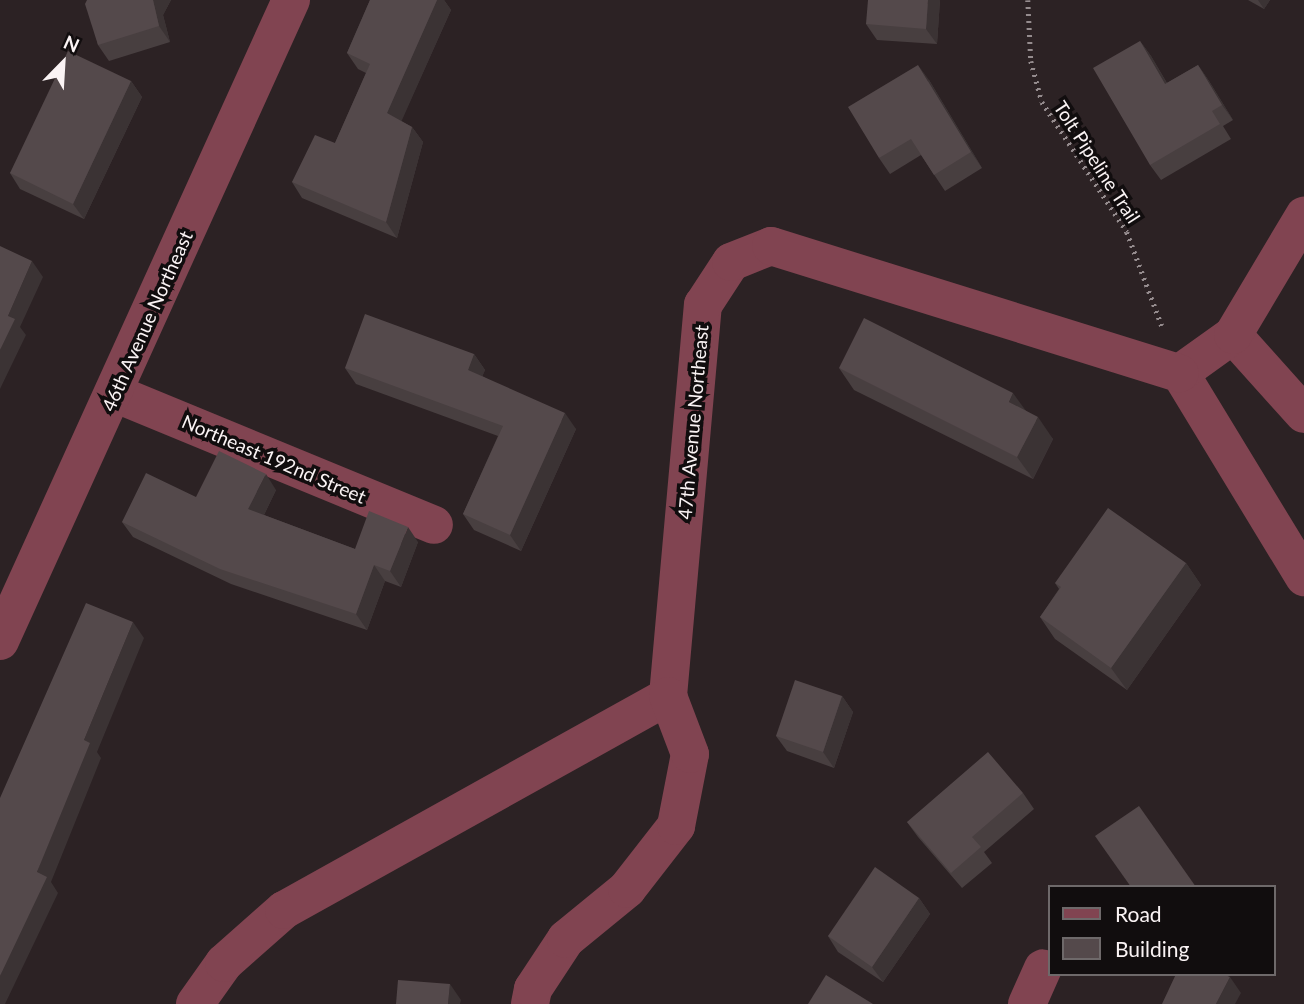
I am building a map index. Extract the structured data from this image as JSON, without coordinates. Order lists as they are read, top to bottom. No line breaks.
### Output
{"streets":{"street":["46th Avenue Northeast","47th Avenue Northeast","Northeast 192nd Street"],"path":["Tolt Pipeline Trail"]},"crossings":[["Tolt Pipeline Trail","47th Avenue Northeast"],["46th Avenue Northeast","Northeast 192nd Street"]],"legend":["Road","Building"],"north":"top right"}
